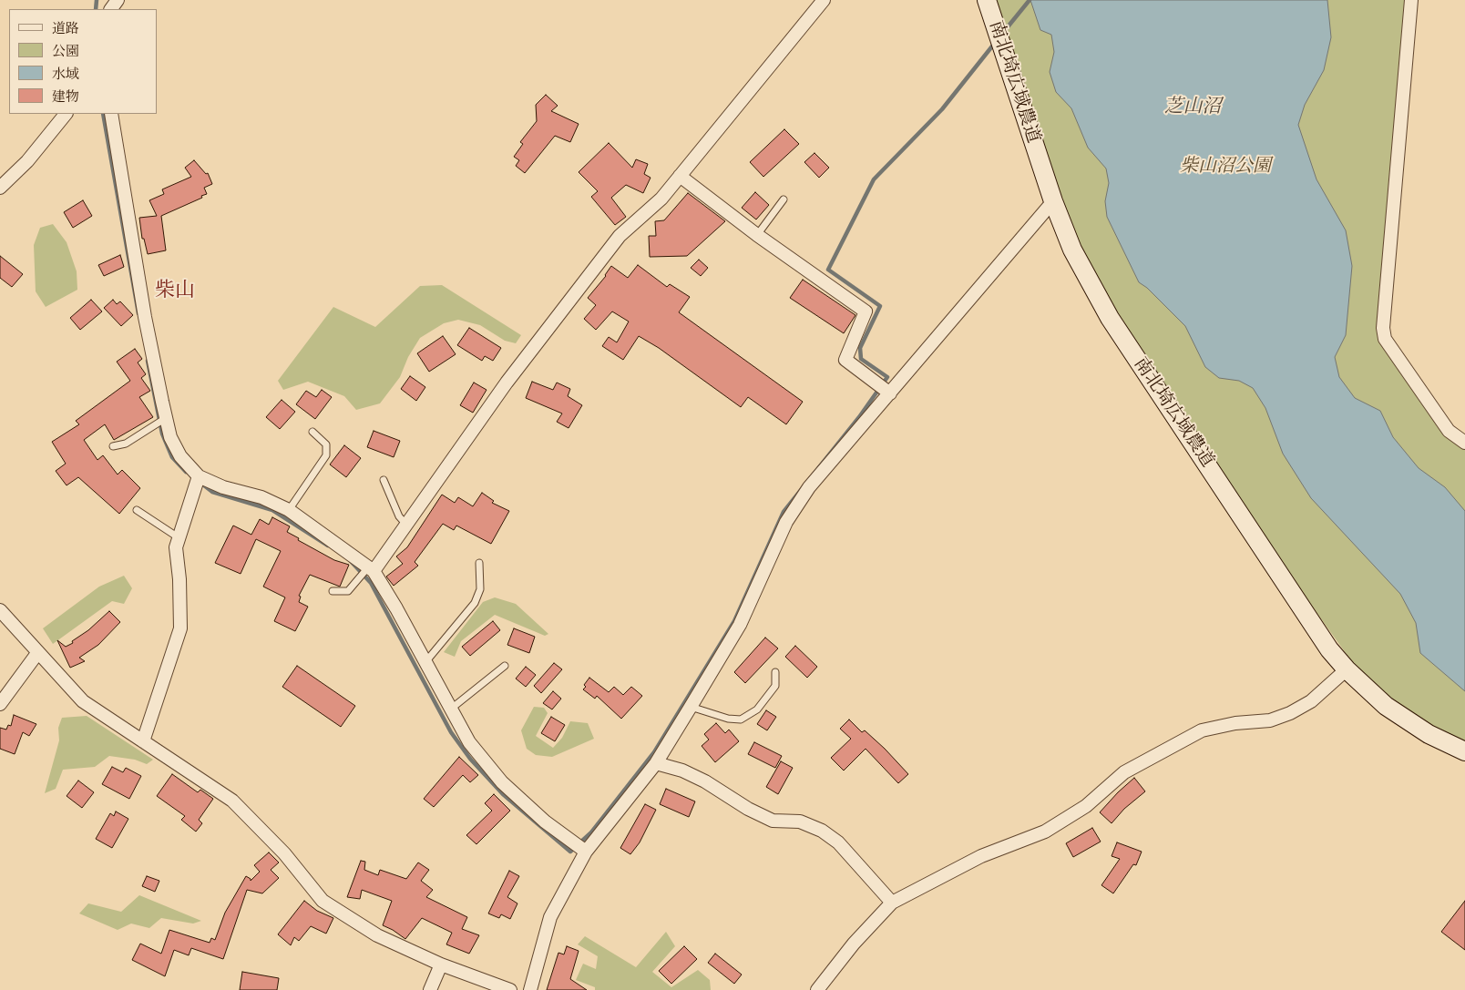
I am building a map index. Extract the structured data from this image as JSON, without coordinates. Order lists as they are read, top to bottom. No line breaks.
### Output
{"streets":{"street":["南北埼広域農道"]},"districts":["柴山"],"water":["芝山沼"],"parks":["柴山沼公園"],"legend":["道路","公園","水域","建物"]}
